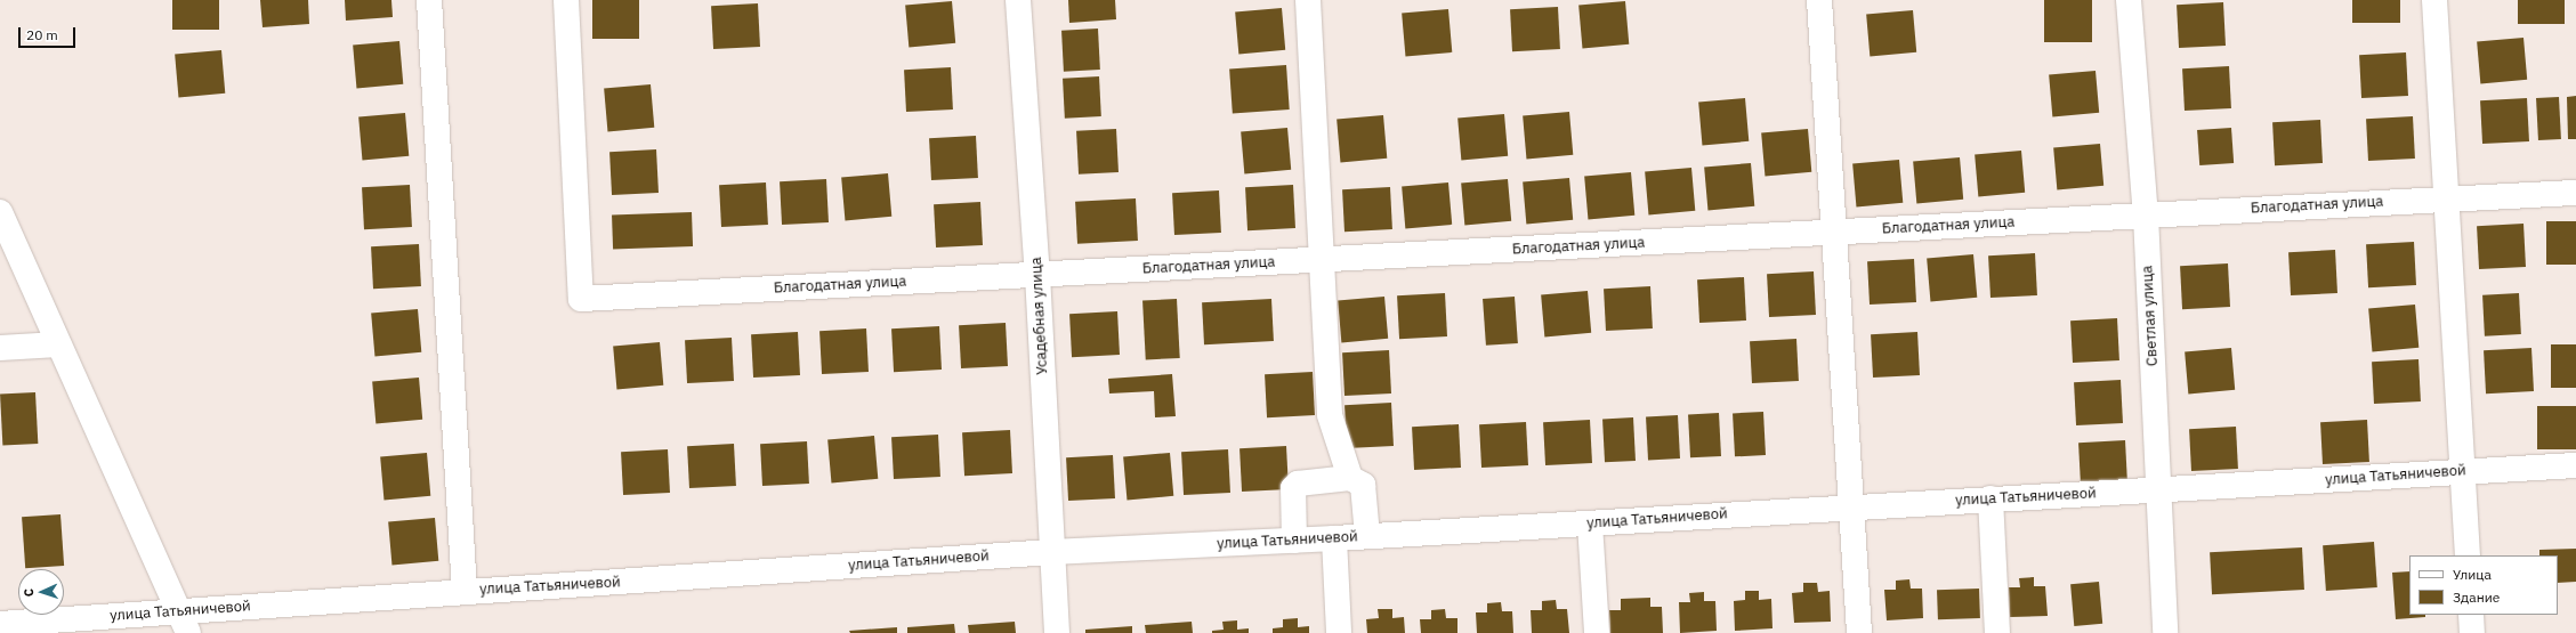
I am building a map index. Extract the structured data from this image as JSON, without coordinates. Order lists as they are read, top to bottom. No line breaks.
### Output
{"streets":{"street":["Благодатная улица","Усадебная улица","Светлая улица","улица Татьяничевой"]},"crossings":[["Благодатная улица","Усадебная улица"],["Благодатная улица","Светлая улица"],["Усадебная улица","улица Татьяничевой"],["Светлая улица","улица Татьяничевой"]],"legend":["Улица","Здание"],"scale_bar":"20 m","north":"left"}
